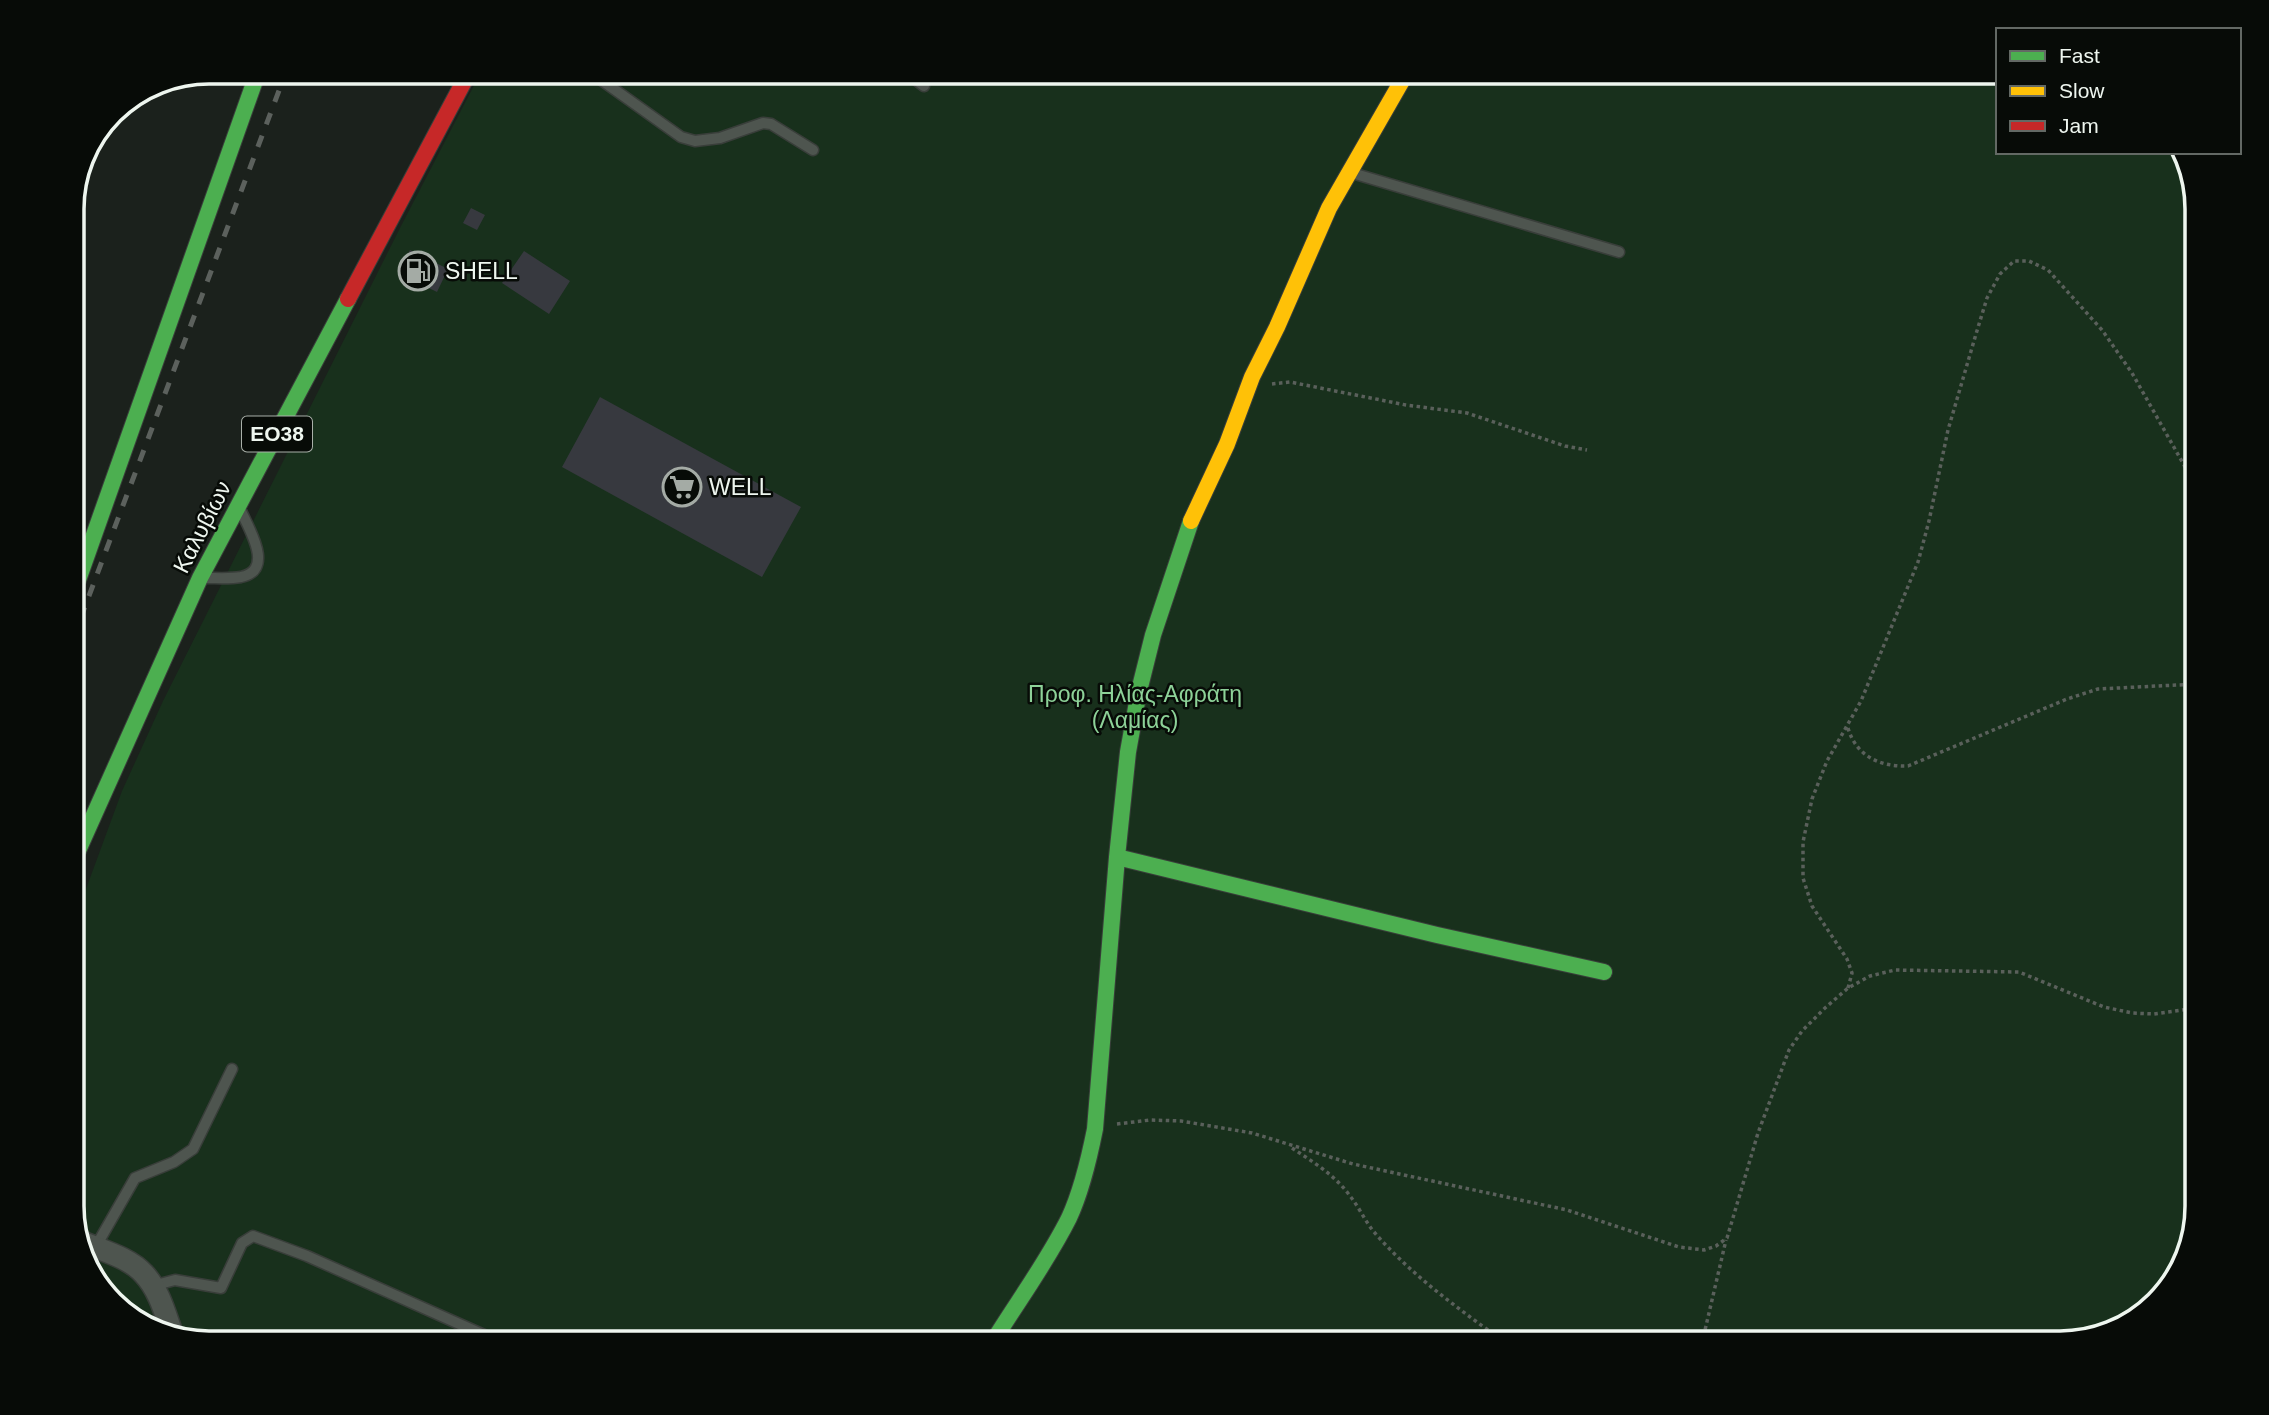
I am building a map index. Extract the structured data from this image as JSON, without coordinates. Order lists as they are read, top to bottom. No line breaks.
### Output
{"streets":{"street":["ΕΟ38","Καλυβίων"]},"parks":["Προφ. Ηλίας-Αφράτη (Λαμίας)"],"places":{"fuel station":["SHELL"],"supermarket":["WELL"]},"legend":["Fast","Slow","Jam"]}
